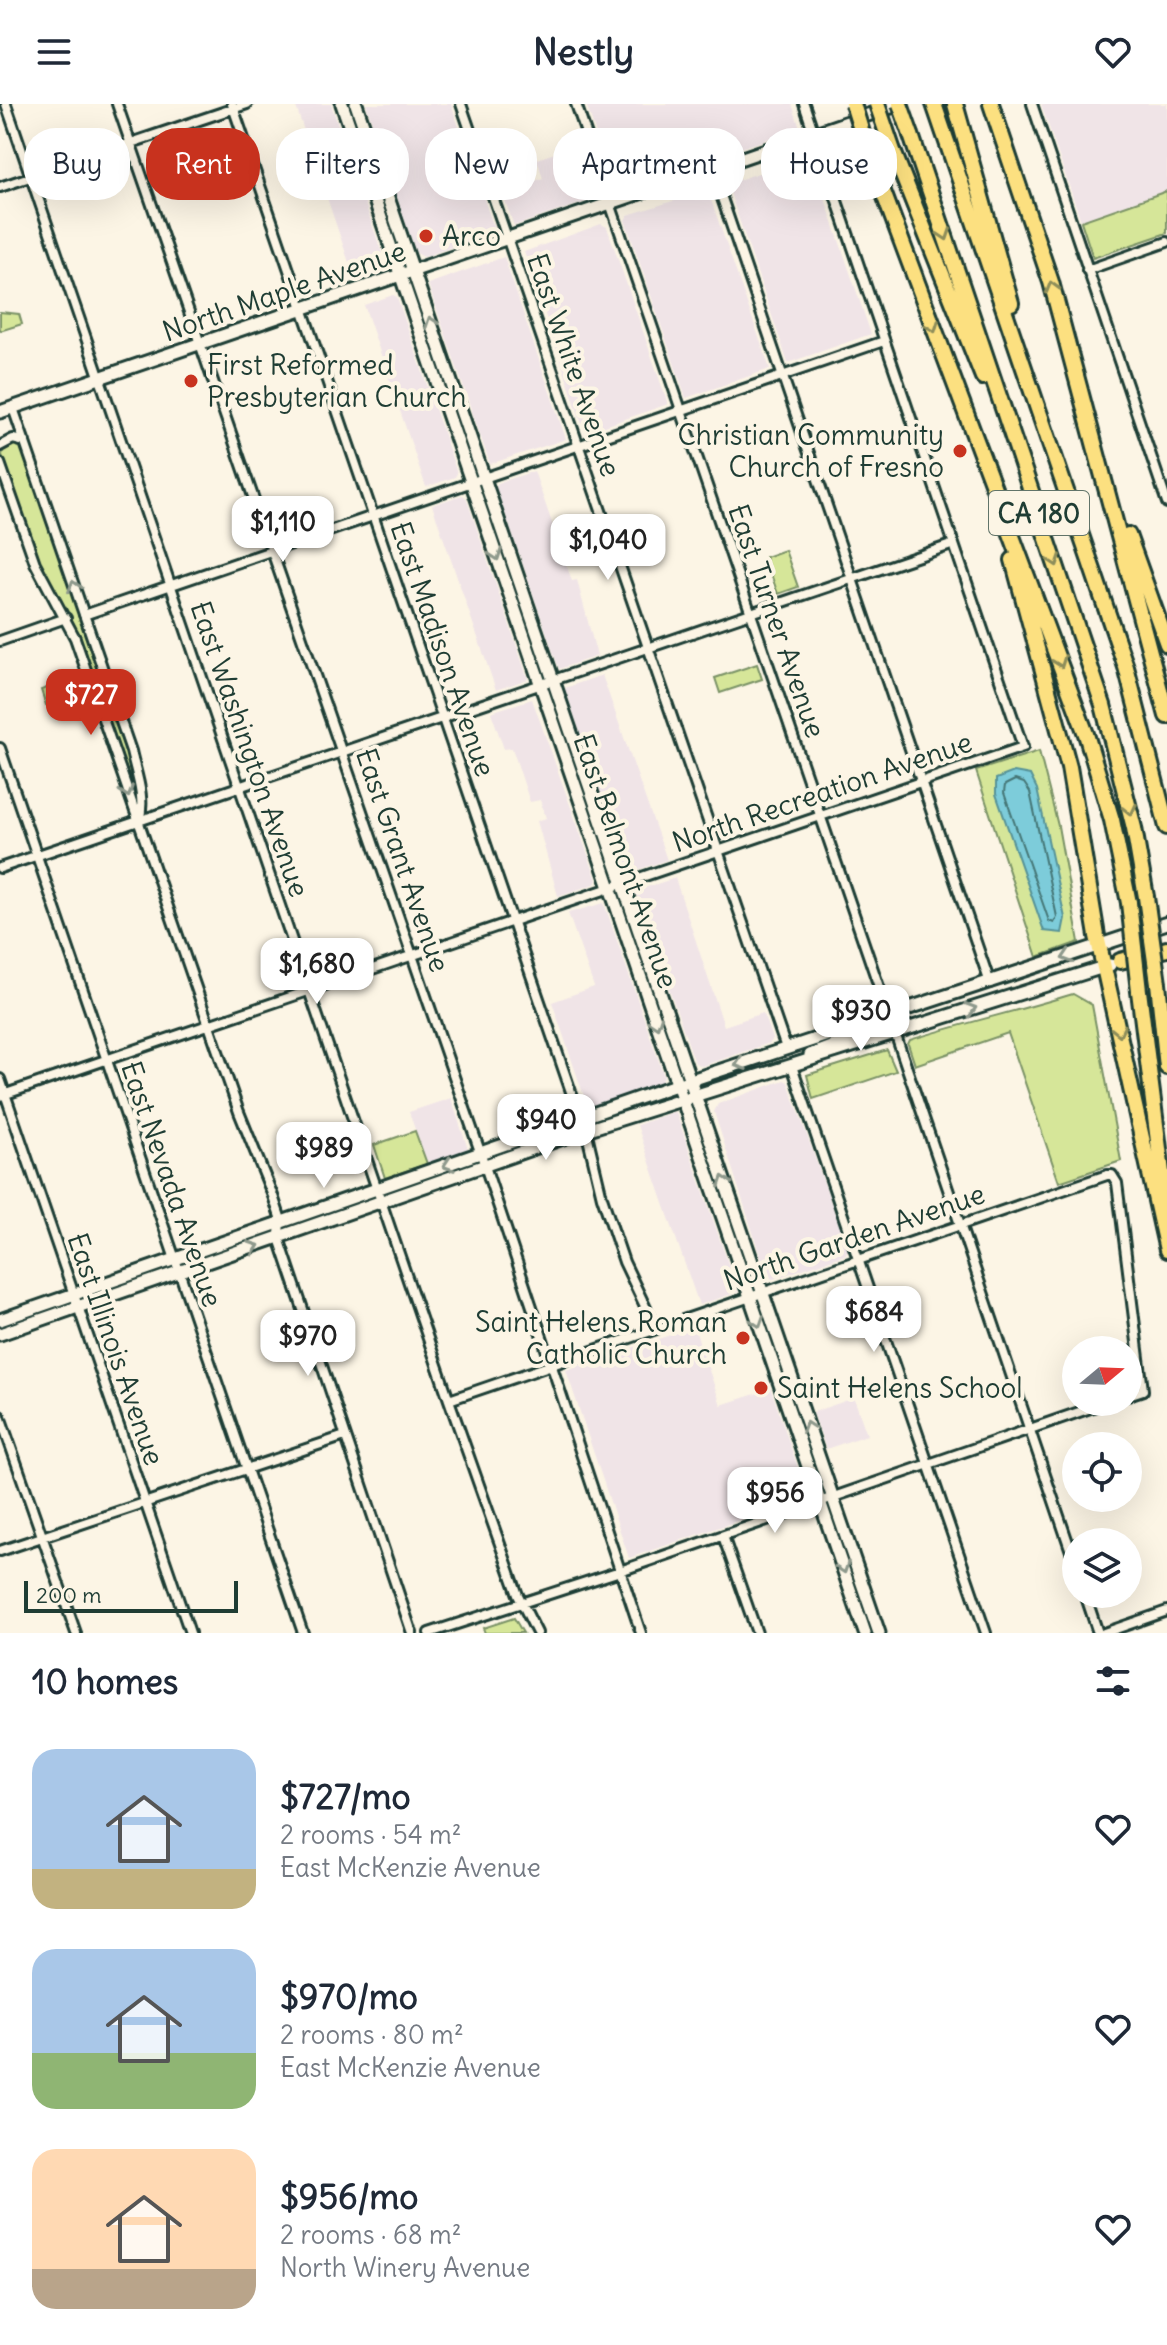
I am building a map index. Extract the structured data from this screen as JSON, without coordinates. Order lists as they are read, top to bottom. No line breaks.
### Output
{"streets":{"highway":["CA 180"],"main road":["North Maple Avenue","East Belmont Avenue"],"street":["East White Avenue","East Turner Avenue","East Madison Avenue","East Washington Avenue","North Recreation Avenue","East Grant Avenue","East Nevada Avenue","North Garden Avenue","East Illinois Avenue"]},"crossings":[["North Maple Avenue","East White Avenue"],["North Maple Avenue","CA 180"],["North Maple Avenue","East Turner Avenue"],["North Maple Avenue","East Madison Avenue"],["North Maple Avenue","East Washington Avenue"],["North Maple Avenue","East Grant Avenue"],["North Maple Avenue","East Belmont Avenue"],["East White Avenue","North Recreation Avenue"],["East Turner Avenue","North Recreation Avenue"],["East Madison Avenue","North Recreation Avenue"],["East Washington Avenue","North Recreation Avenue"],["East Washington Avenue","North Garden Avenue"],["North Recreation Avenue","East Grant Avenue"],["North Recreation Avenue","East Belmont Avenue"],["North Recreation Avenue","East Nevada Avenue"],["North Recreation Avenue","East Illinois Avenue"],["East Grant Avenue","North Garden Avenue"],["East Belmont Avenue","North Garden Avenue"]],"places":["Arco","First Reformed Presbyterian Church","Christian Community Church of Fresno","Saint Helens Roman Catholic Church","Saint Helens School"],"scale_bar":"200 m","north":"right","page":{"header":"Nestly","chip":["Buy","Rent","Filters","New","Apartment","House"],"price":["$1,110","$1,040","$727","$1,680","$930","$940","$989","$684","$970","$956"],"scale":"200 m","heading":"10 homes","list":[{"name":"$727/mo","note":"2 rooms · 54 m² · East McKenzie Avenue"},{"name":"$970/mo","note":"2 rooms · 80 m² · East McKenzie Avenue"},{"name":"$956/mo","note":"2 rooms · 68 m² · North Winery Avenue"}]}}
